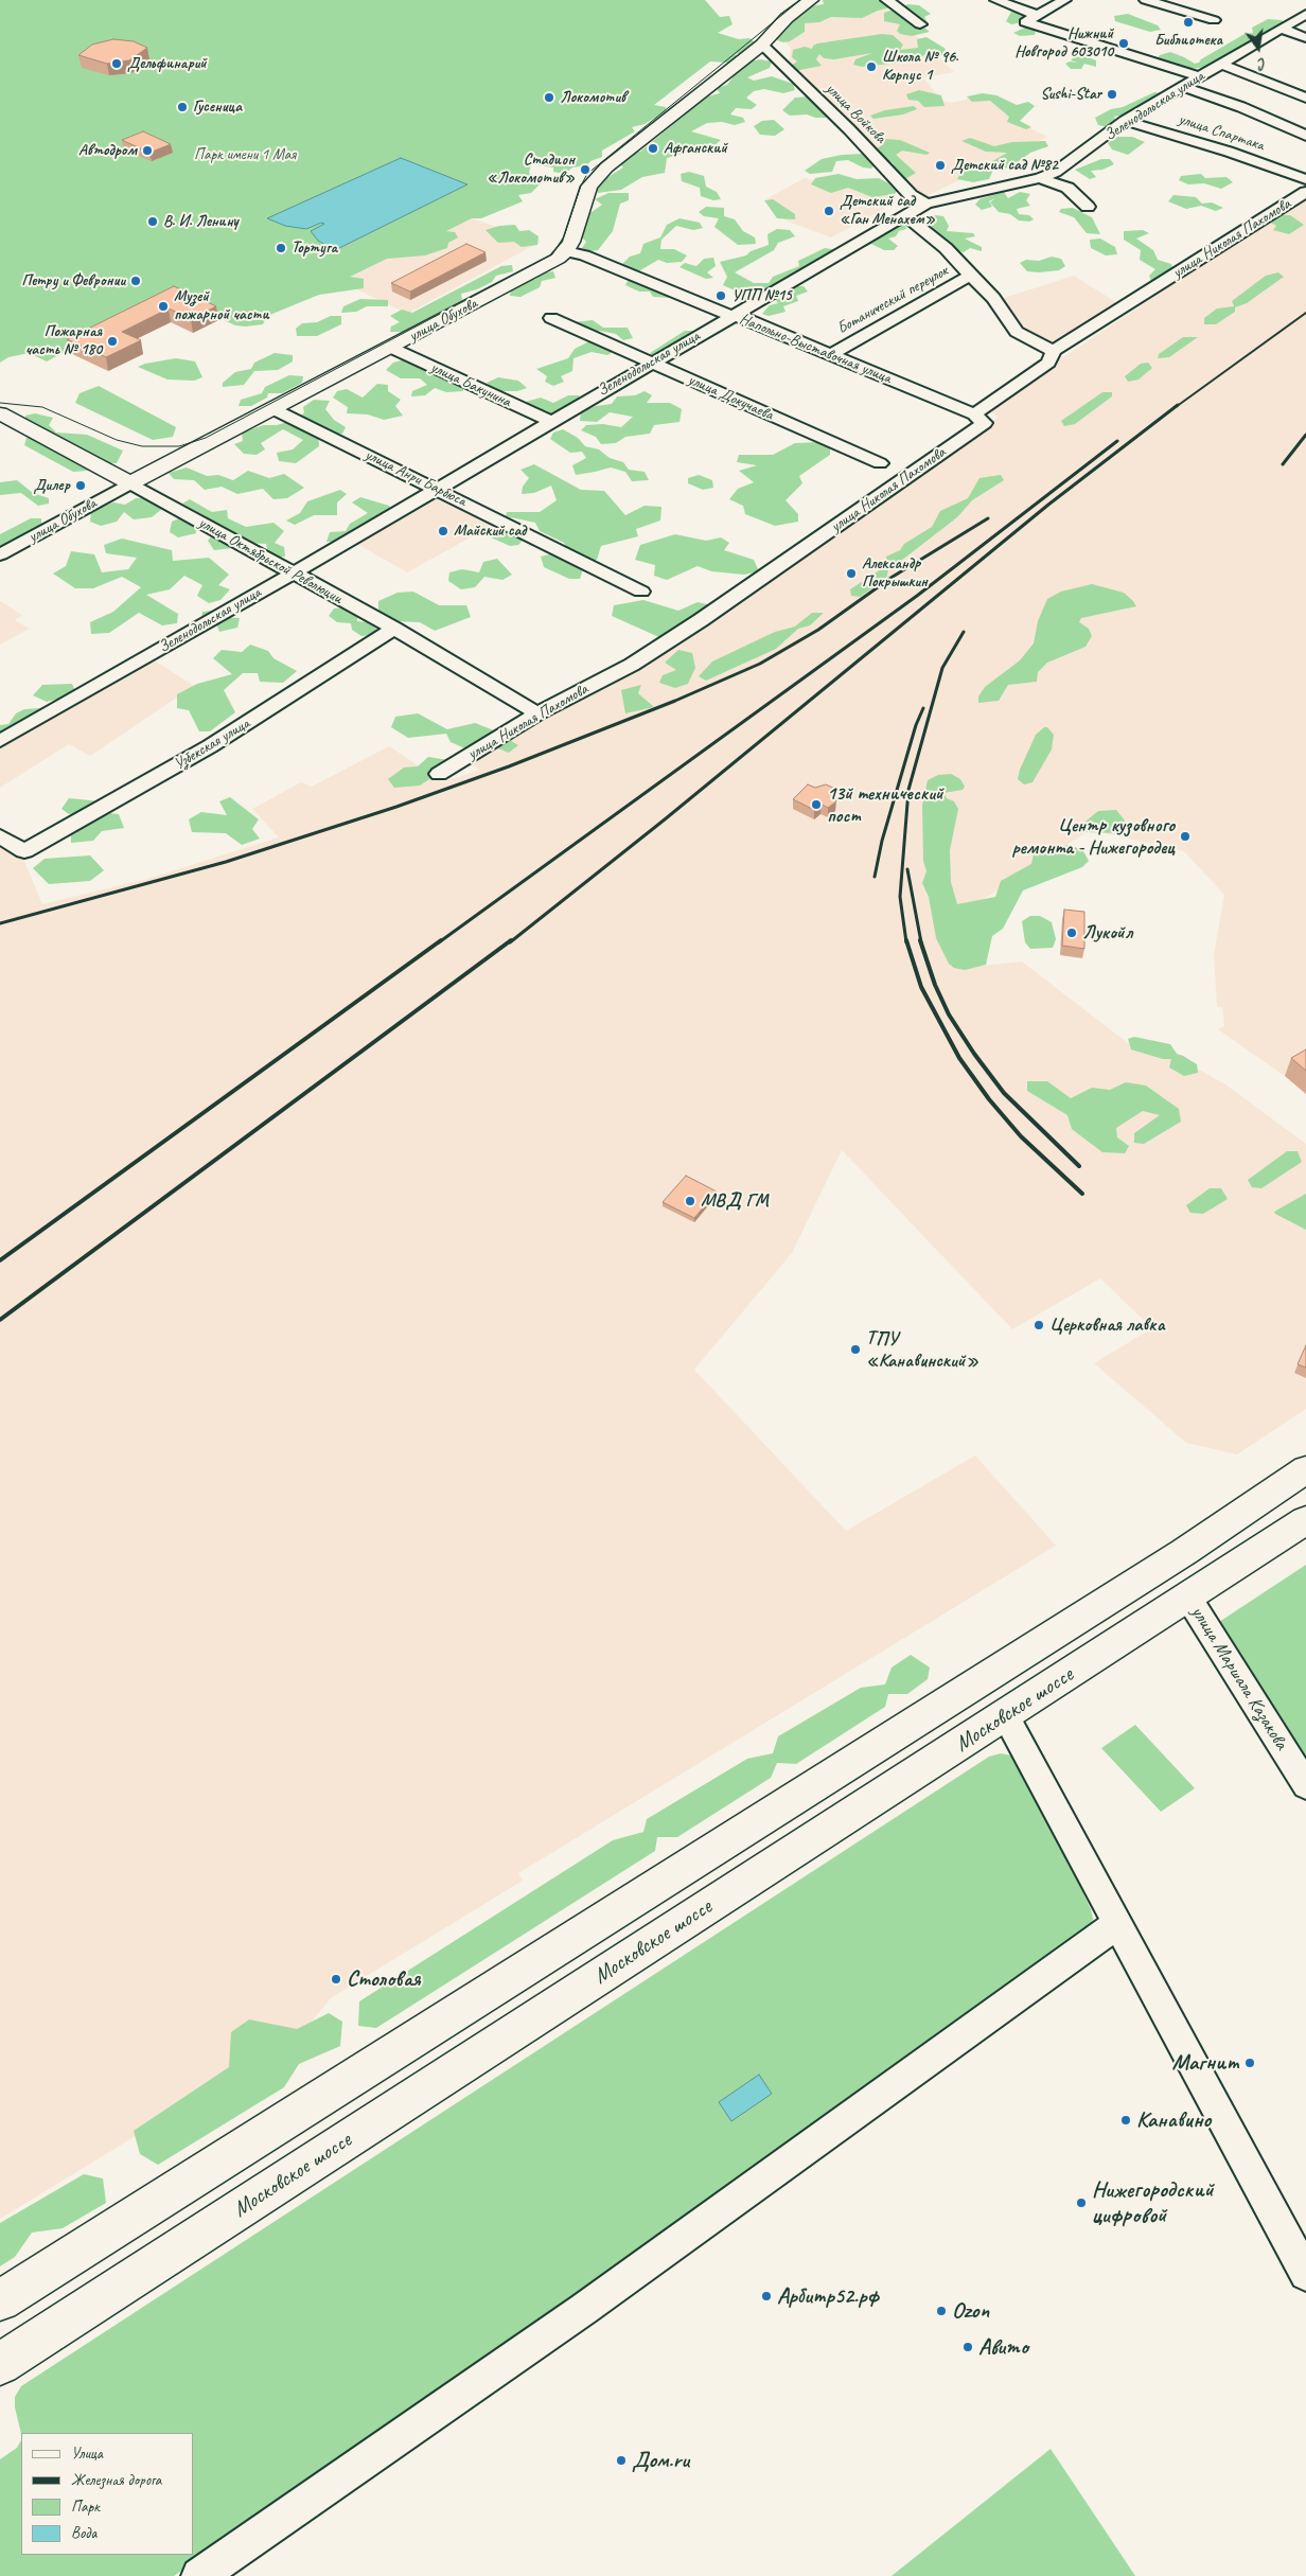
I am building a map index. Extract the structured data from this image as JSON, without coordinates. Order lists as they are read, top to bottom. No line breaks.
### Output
{"streets":{"main road":["улица Обухова","улица Октябрьской Революции","Московское шоссе"],"street":["Зеленодольская улица","улица Войкова","улица Спартака","улица Николая Пахомова","Ботанический переулок","Напольно-Выставочная улица","улица Бакунина","улица Докучаева","улица Анри Барбюса","Узбекская улица","улица Маршала Казакова"]},"crossings":[["Зеленодольская улица","улица Войкова"],["Зеленодольская улица","улица Спартака"],["Зеленодольская улица","Напольно-Выставочная улица"],["Зеленодольская улица","улица Бакунина"],["Зеленодольская улица","улица Докучаева"],["Зеленодольская улица","улица Анри Барбюса"],["Зеленодольская улица","улица Октябрьской Революции"],["улица Николая Пахомова","Напольно-Выставочная улица"],["улица Николая Пахомова","улица Октябрьской Революции"],["Ботанический переулок","Напольно-Выставочная улица"],["улица Обухова","Напольно-Выставочная улица"],["улица Обухова","улица Бакунина"],["улица Обухова","улица Анри Барбюса"],["улица Обухова","улица Октябрьской Революции"],["улица Октябрьской Революции","Узбекская улица"],["улица Маршала Казакова","Московское шоссе"]],"parks":["Парк имени 1 Мая"],"places":["Библиотека","Нижний Новгород 603010","Дельфинарий","Школа № 96. Корпус 1","Sushi-Star","Локомотив","Гусеница","Афганский","Автодром","Детский сад №82","Стадион «Локомотив»","Детский сад «Ган Менахем»","В. И. Ленину","Тортуга","Петру и Февронии","УПП №15","Музей пожарной части","Пожарная часть № 180","Дилер","Майский сад","Александр Покрышкин","13й технический пост","Центр кузовного ремонта - Нижегородец","Лукойл","МВД ГМ","Церковная лавка","ТПУ «Канавинский»","Столовая","Магнит","Канавино","Нижегородский цифровой","Арбитр52.рф","Ozon","Авито","Дом.ru"],"legend":["Улица","Железная дорога","Парк","Вода"],"north":"bottom"}
